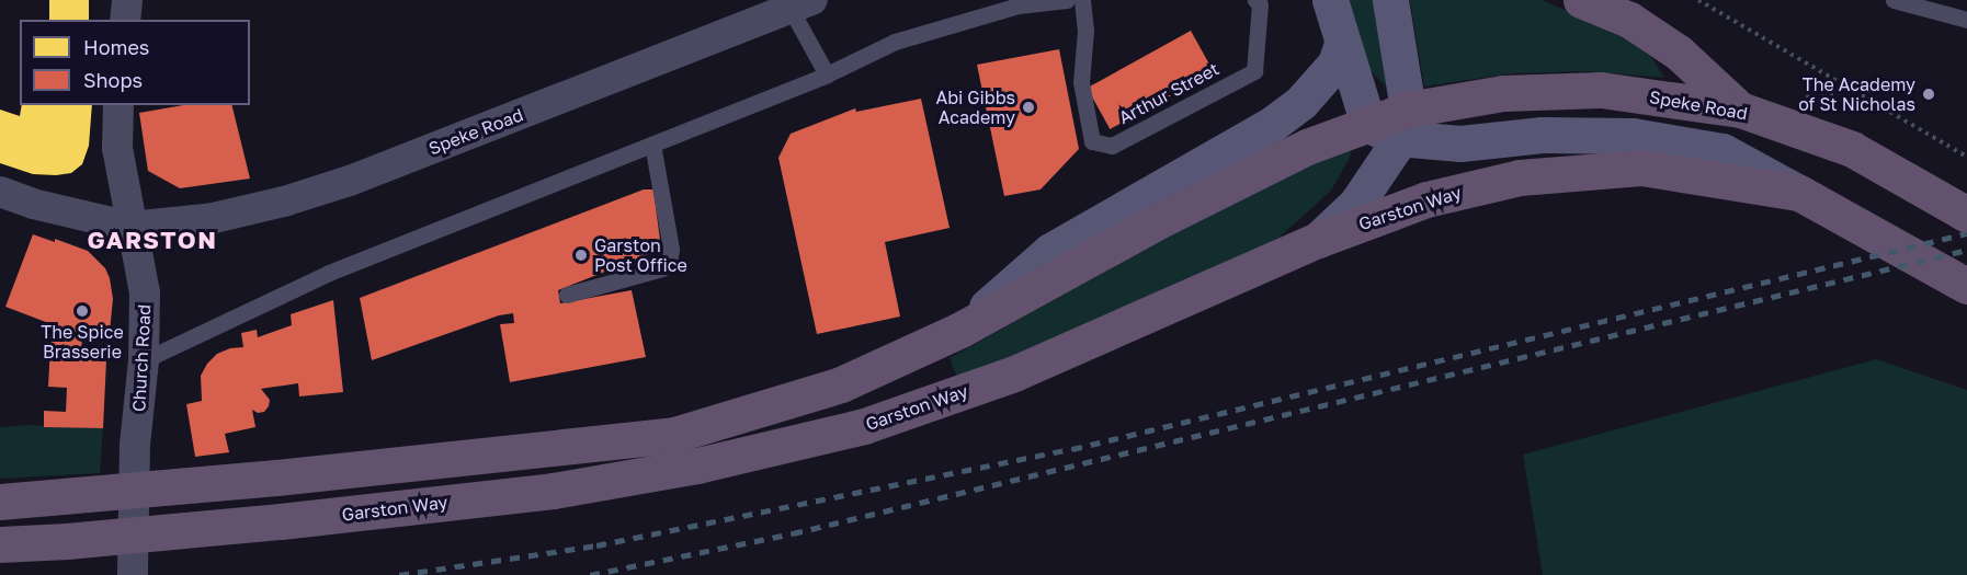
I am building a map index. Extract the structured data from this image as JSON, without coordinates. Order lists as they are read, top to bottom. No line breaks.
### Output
{"streets":{"highway":["Speke Road","Garston Way"],"street":["Church Road"],"lane":["Arthur Street"]},"crossings":[["Speke Road","Church Road"]],"districts":["GARSTON"],"places":["The Academy of St Nicholas","Abi Gibbs Academy","Garston Post Office","The Spice Brasserie"],"legend":["Homes","Shops"]}
